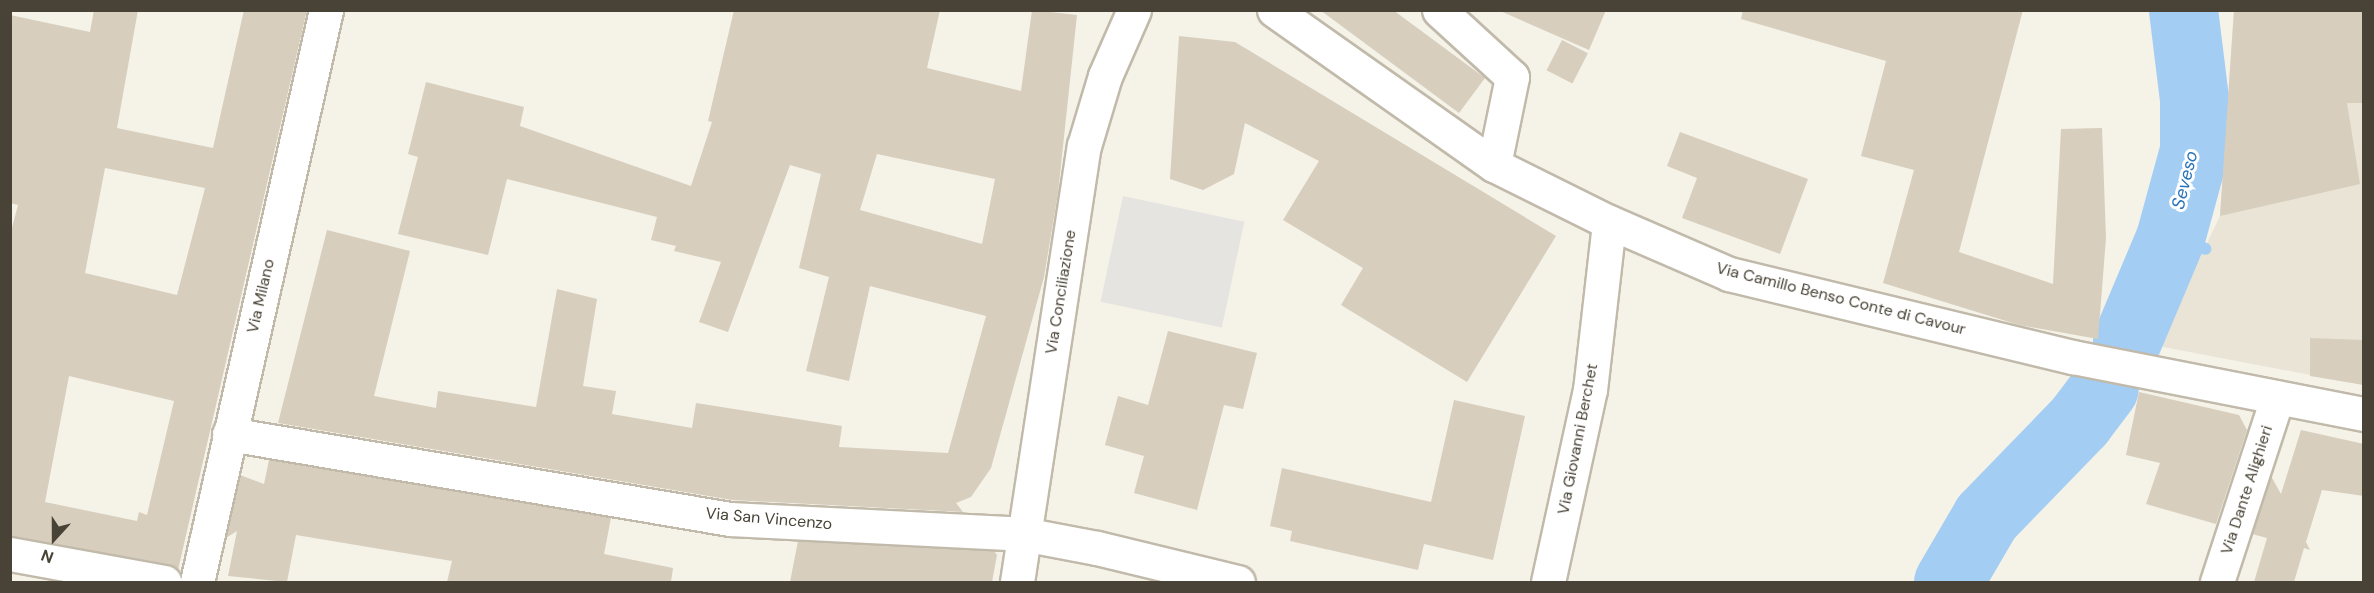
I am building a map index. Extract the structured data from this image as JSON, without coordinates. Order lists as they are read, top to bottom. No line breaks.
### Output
{"streets":{"street":["Via Conciliazione","Via Milano","Via Camillo Benso Conte di Cavour","Via Giovanni Berchet","Via Dante Alighieri","Via San Vincenzo"]},"crossings":[["Via Conciliazione","Via San Vincenzo"],["Via Milano","Via San Vincenzo"],["Via Camillo Benso Conte di Cavour","Via Giovanni Berchet"],["Via Camillo Benso Conte di Cavour","Via Dante Alighieri"]],"water":["Seveso"],"north":"bottom"}
